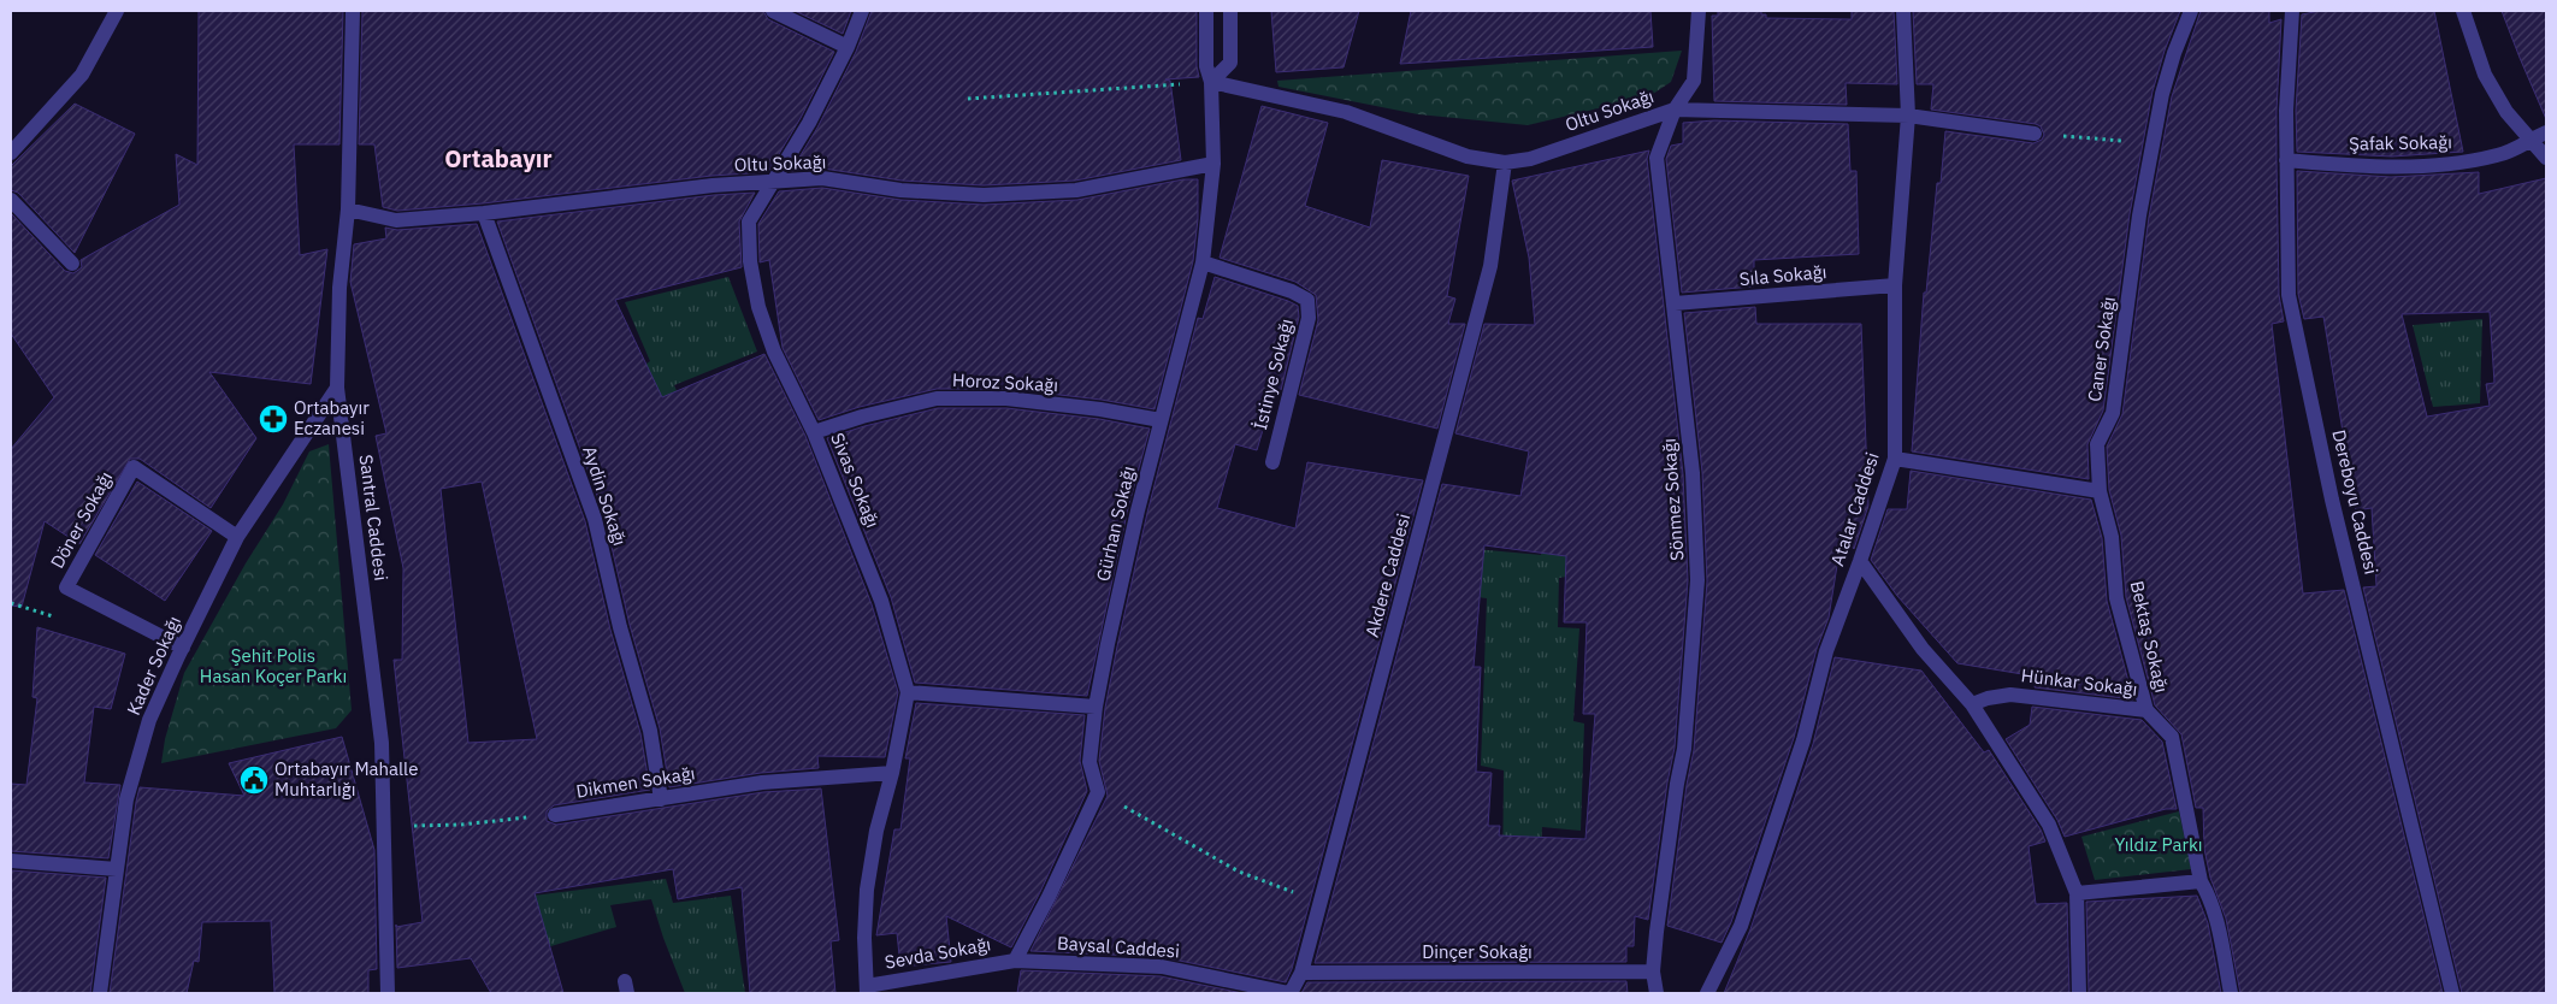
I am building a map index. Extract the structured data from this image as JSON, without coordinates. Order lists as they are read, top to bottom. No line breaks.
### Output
{"streets":{"street":["Oltu Sokağı","Şafak Sokağı","Sıla Sokağı","Caner Sokağı","İstinye Sokağı","Horoz Sokağı","Sivas Sokağı","Aydin Sokağı","Sönmez Sokağı","Dereboyu Caddesi","Atalar Caddesi","Santral Caddesi","Döner Sokağı","Gürhan Sokağı","Akdere Caddesi","Bektaş Sokağı","Kader Sokağı","Hünkar Sokağı","Dikmen Sokağı","Baysal Caddesi","Dinçer Sokağı","Sevda Sokağı"]},"crossings":[["Oltu Sokağı","Sivas Sokağı"],["Oltu Sokağı","Aydin Sokağı"],["Oltu Sokağı","Sönmez Sokağı"],["Oltu Sokağı","Atalar Caddesi"],["Oltu Sokağı","Santral Caddesi"],["Oltu Sokağı","Gürhan Sokağı"],["Oltu Sokağı","Akdere Caddesi"],["Şafak Sokağı","Dereboyu Caddesi"],["Sıla Sokağı","Sönmez Sokağı"],["Sıla Sokağı","Atalar Caddesi"],["Caner Sokağı","Bektaş Sokağı"],["İstinye Sokağı","Gürhan Sokağı"],["Horoz Sokağı","Sivas Sokağı"],["Horoz Sokağı","Gürhan Sokağı"],["Sivas Sokağı","Dikmen Sokağı"],["Sivas Sokağı","Sevda Sokağı"],["Aydin Sokağı","Dikmen Sokağı"],["Sönmez Sokağı","Dinçer Sokağı"],["Santral Caddesi","Kader Sokağı"],["Santral Caddesi","Dikmen Sokağı"],["Döner Sokağı","Kader Sokağı"],["Akdere Caddesi","Baysal Caddesi"],["Akdere Caddesi","Dinçer Sokağı"],["Bektaş Sokağı","Hünkar Sokağı"],["Baysal Caddesi","Sevda Sokağı"]],"districts":["Ortabayır"],"parks":["Şehit Polis Hasan Koçer Parkı","Yıldız Parkı"],"places":{"pharmacy":["Ortabayır Eczanesi"],"public building":["Ortabayır Mahalle Muhtarlığı"]}}
